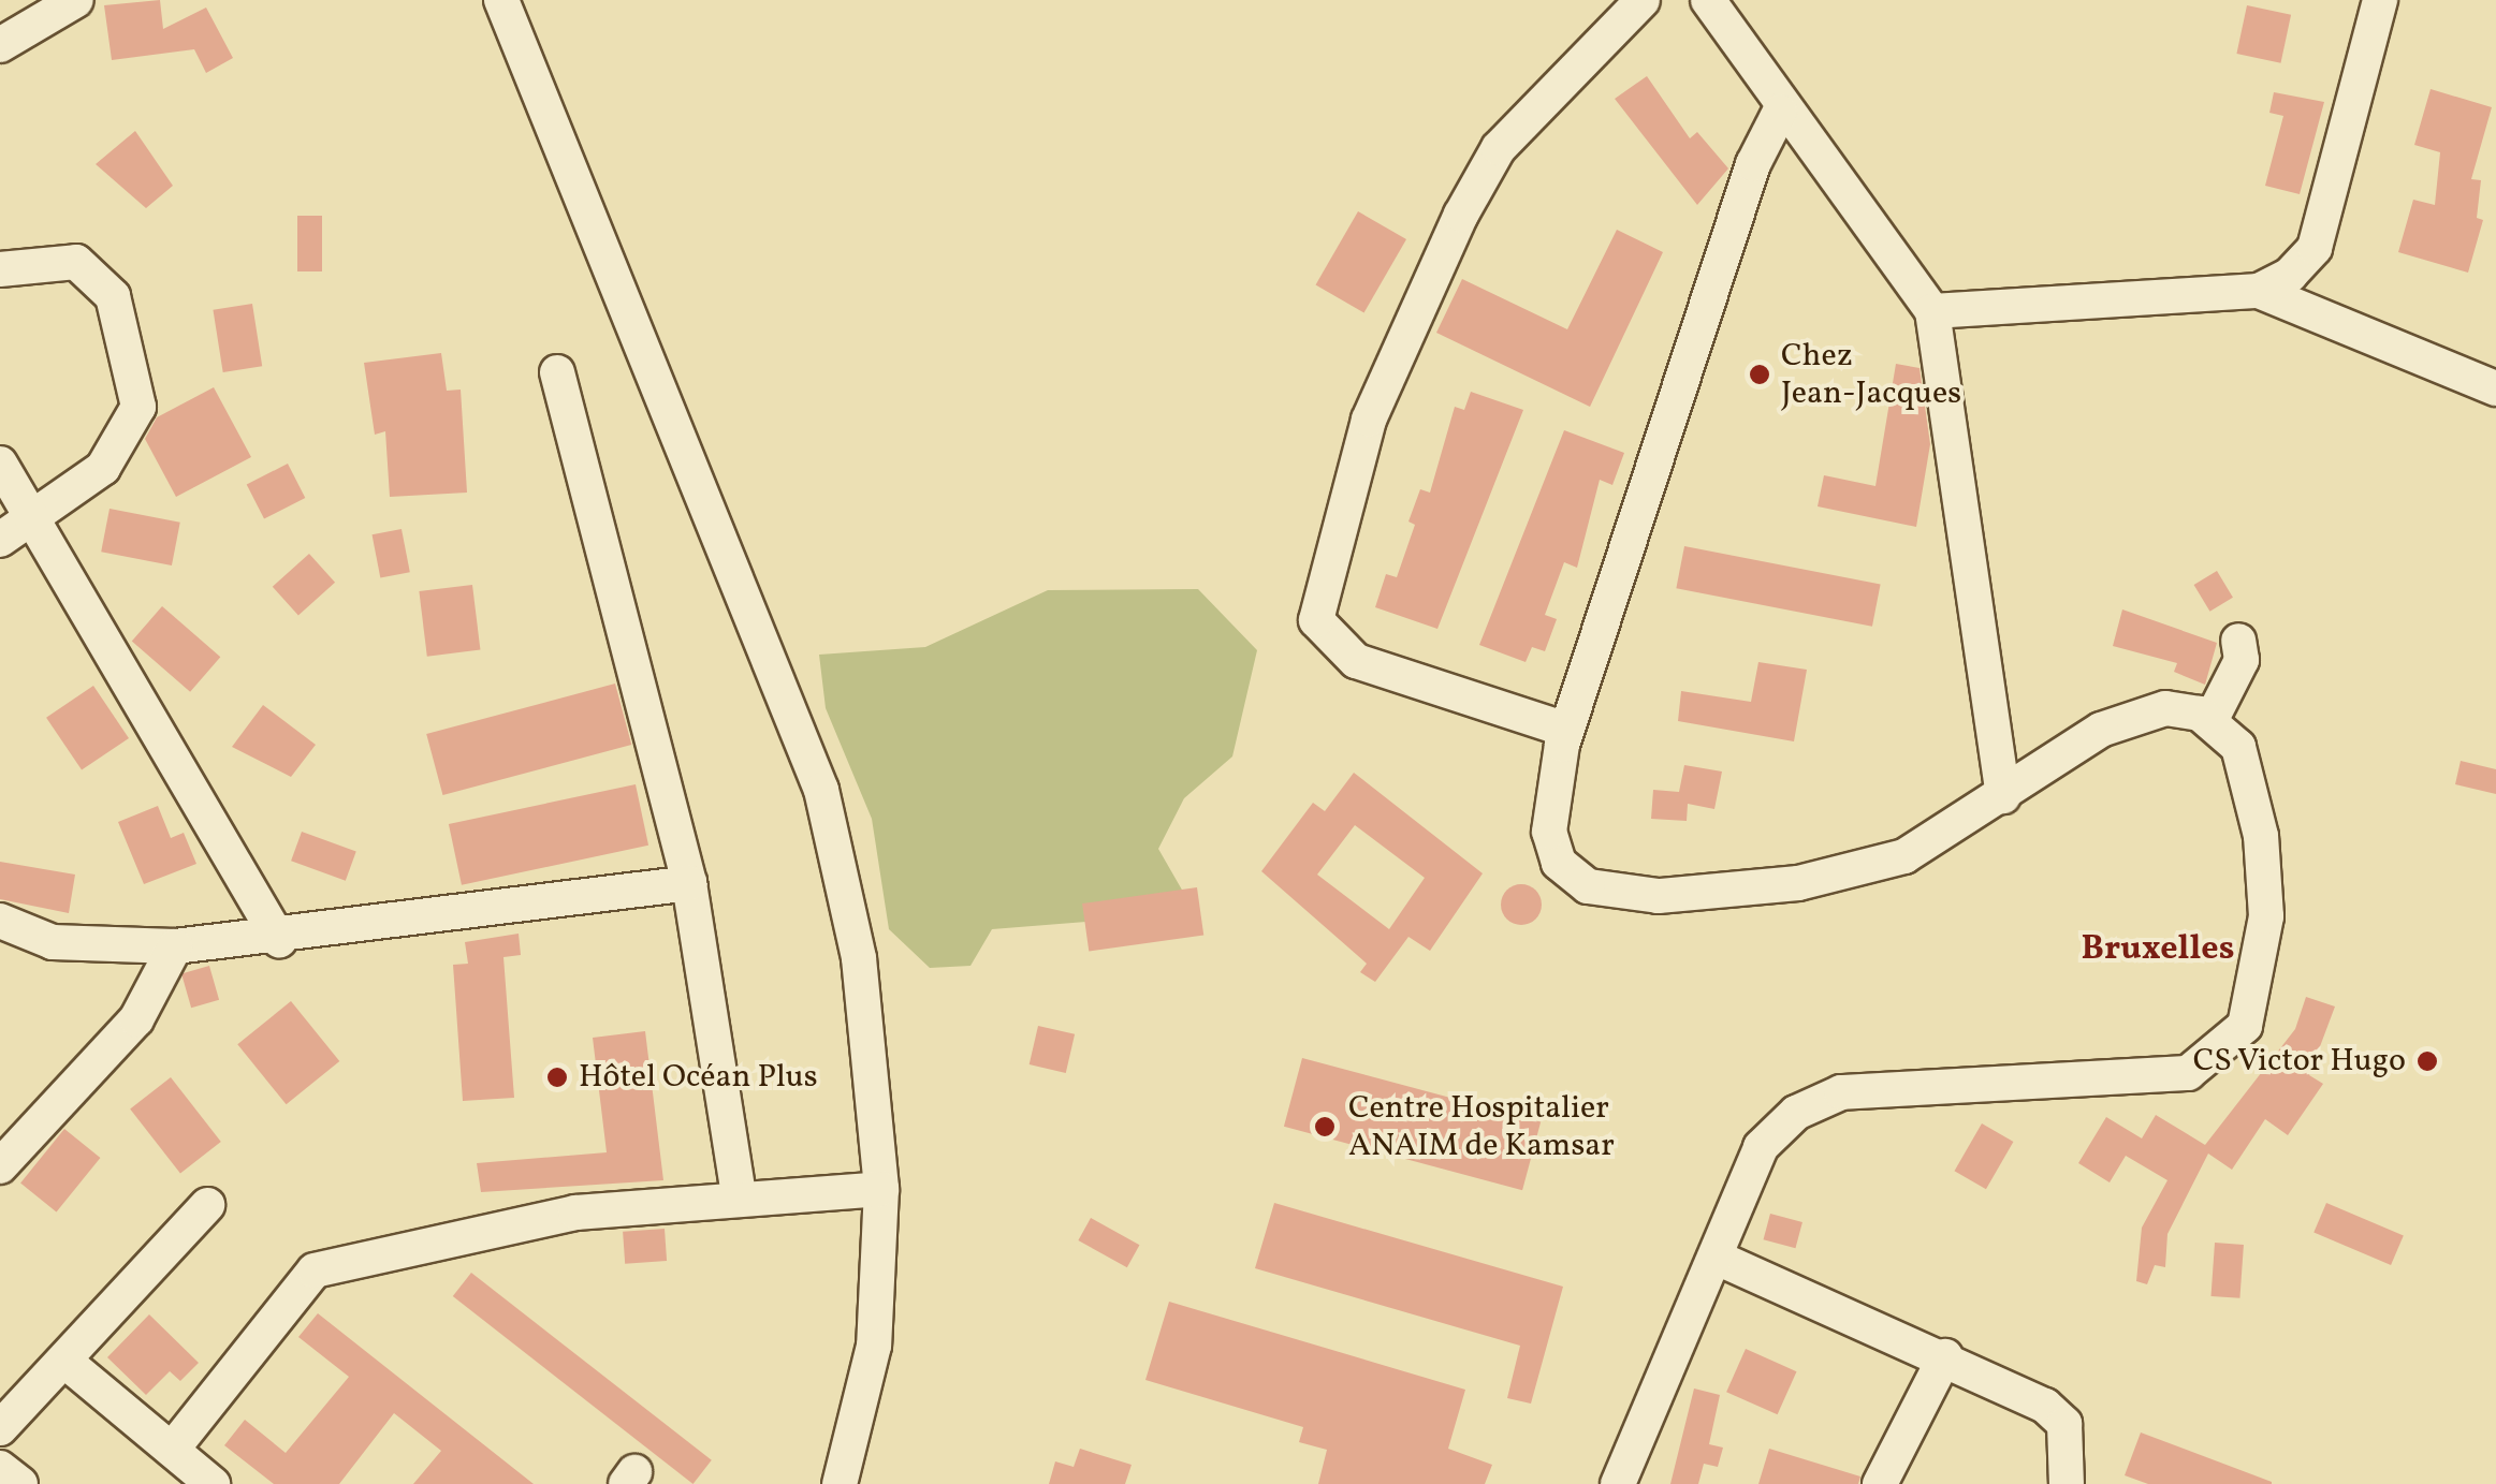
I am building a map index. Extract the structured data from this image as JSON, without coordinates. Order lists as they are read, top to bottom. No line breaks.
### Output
{"districts":["Bruxelles"],"places":["Chez Jean-Jacques","CS Victor Hugo","Hôtel Océan Plus","Centre Hospitalier ANAIM de Kamsar"]}
